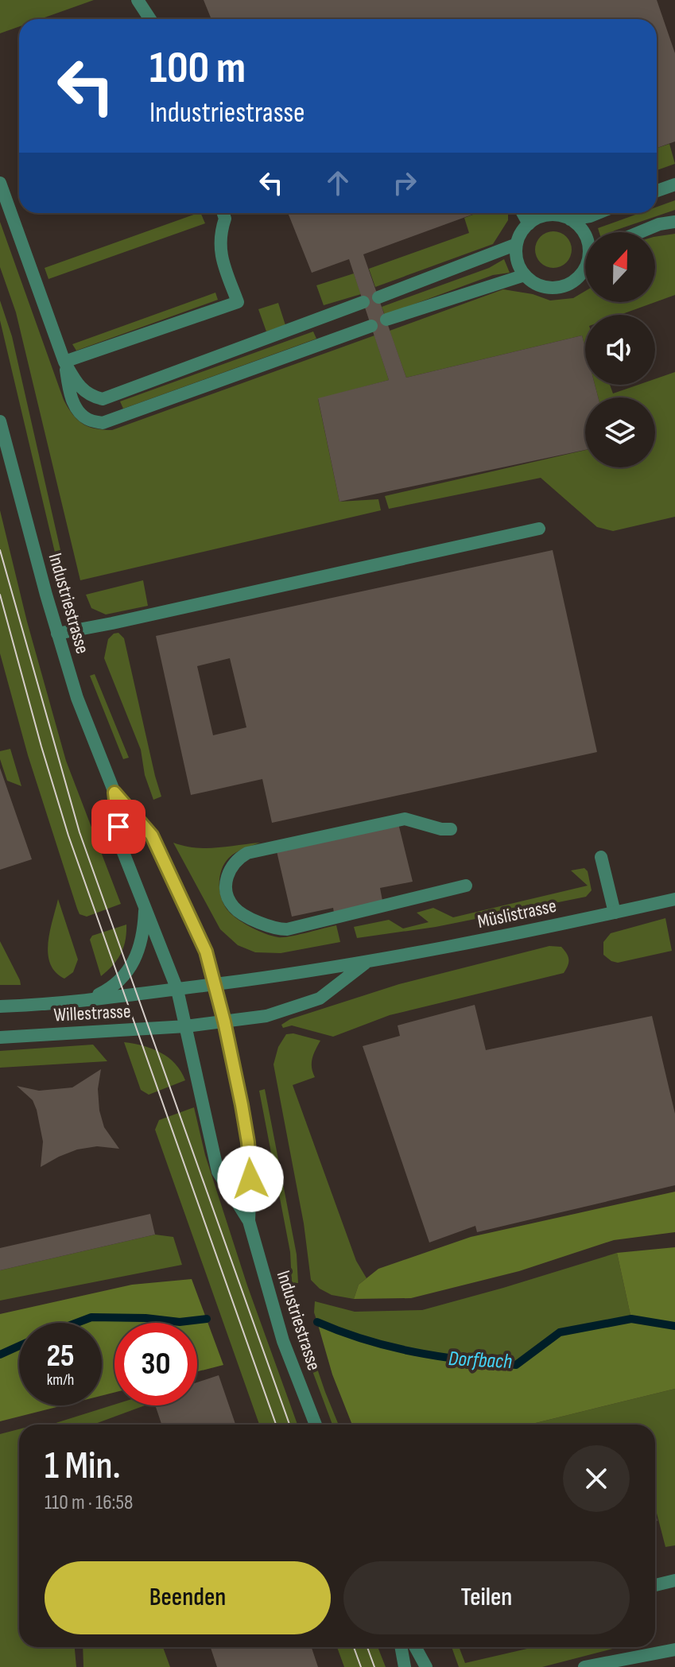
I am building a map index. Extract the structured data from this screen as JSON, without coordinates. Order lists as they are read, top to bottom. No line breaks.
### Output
{"streets":{"street":["Industriestrasse","Müslistrasse","Willestrasse"]},"crossings":[["Industriestrasse","Müslistrasse"],["Industriestrasse","Willestrasse"],["Müslistrasse","Willestrasse"]],"water":["Dorfbach"],"north":"top","page":{"turn":["100 m","Industriestrasse"],"speed":"25 km/h","limit":"30","heading":["1 Min.","110 m · 16:58"],"buttons":["Beenden","Teilen"]}}
